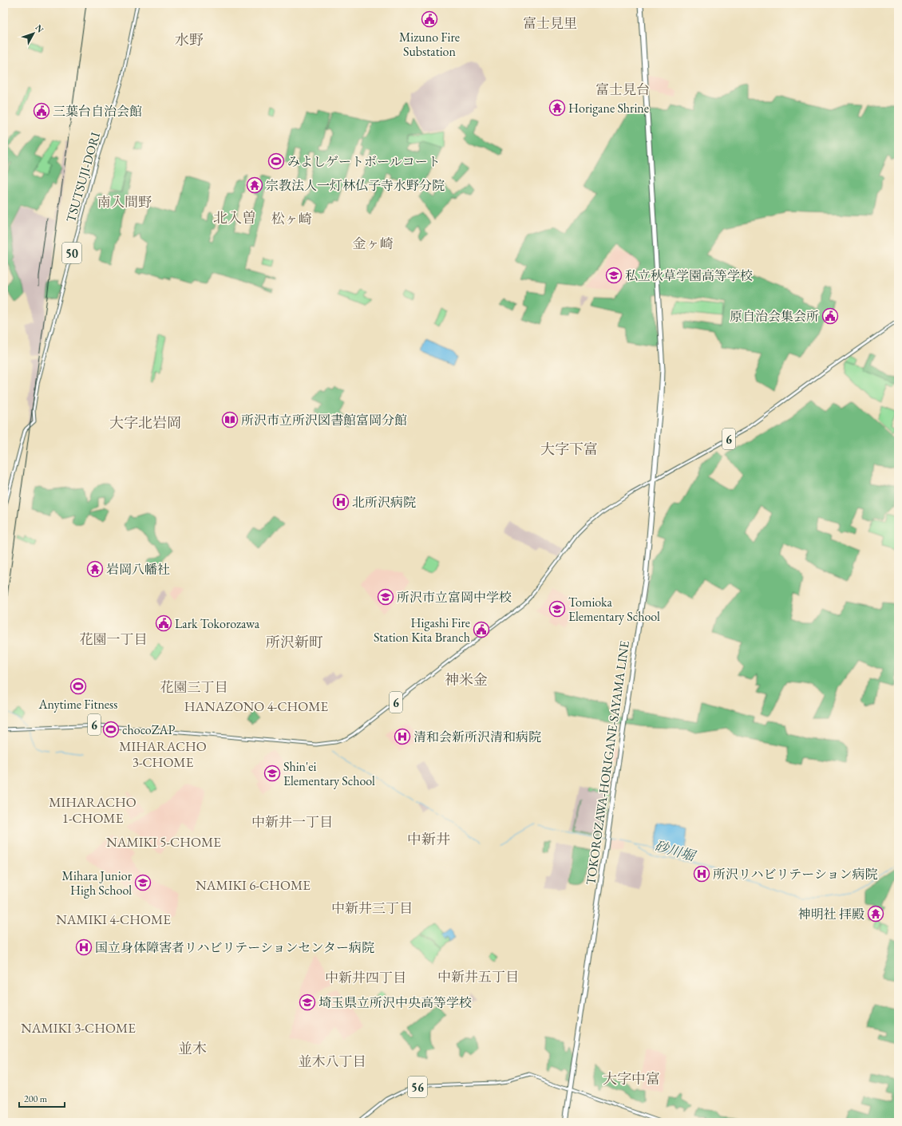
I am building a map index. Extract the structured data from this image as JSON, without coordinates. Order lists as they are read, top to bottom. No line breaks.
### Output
{"streets":{"main road":["TSUTSUJI-DORI","50","6","TOKOROZAWA-HORIGANE-SAYAMA LINE","56"]},"crossings":[["6","TOKOROZAWA-HORIGANE-SAYAMA LINE"],["TOKOROZAWA-HORIGANE-SAYAMA LINE","56"]],"districts":["富士見里","水野","富士見台","南入間野","北入曽","松ヶ崎","金ヶ崎","大字北岩岡","大字下富","花園一丁目","所沢新町","神米金","花園三丁目","HANAZONO 4-CHOME","MIHARACHO 3-CHOME","MIHARACHO 1-CHOME","中新井一丁目","中新井","NAMIKI 5-CHOME","NAMIKI 6-CHOME","中新井三丁目","NAMIKI 4-CHOME","中新井五丁目","中新井四丁目","NAMIKI 3-CHOME","並木","並木八丁目","大字中富"],"water":["砂川堀"],"places":{"public building":["Mizuno Fire Substation","三葉台自治会館","原自治会集会所","Lark Tokorozawa","Higashi Fire Station Kita Branch"],"temple":["Horigane Shrine","宗教法人一灯林仏子寺水野分院","岩岡八幡社","神明社 拝殿"],"sports":["みよしゲートボールコート","Anytime Fitness","chocoZAP"],"school or university":["私立秋草学園高等学校","所沢市立富岡中学校","Tomioka Elementary School","Shin'ei Elementary School","Mihara Junior High School","埼玉県立所沢中央高等学校"],"library":["所沢市立所沢図書館富岡分館"],"hospital":["北所沢病院","清和会新所沢清和病院","所沢リハビリテーション病院","国立身体障害者リハビリテーションセンター病院"]},"scale_bar":"200 m","north":"top right"}
